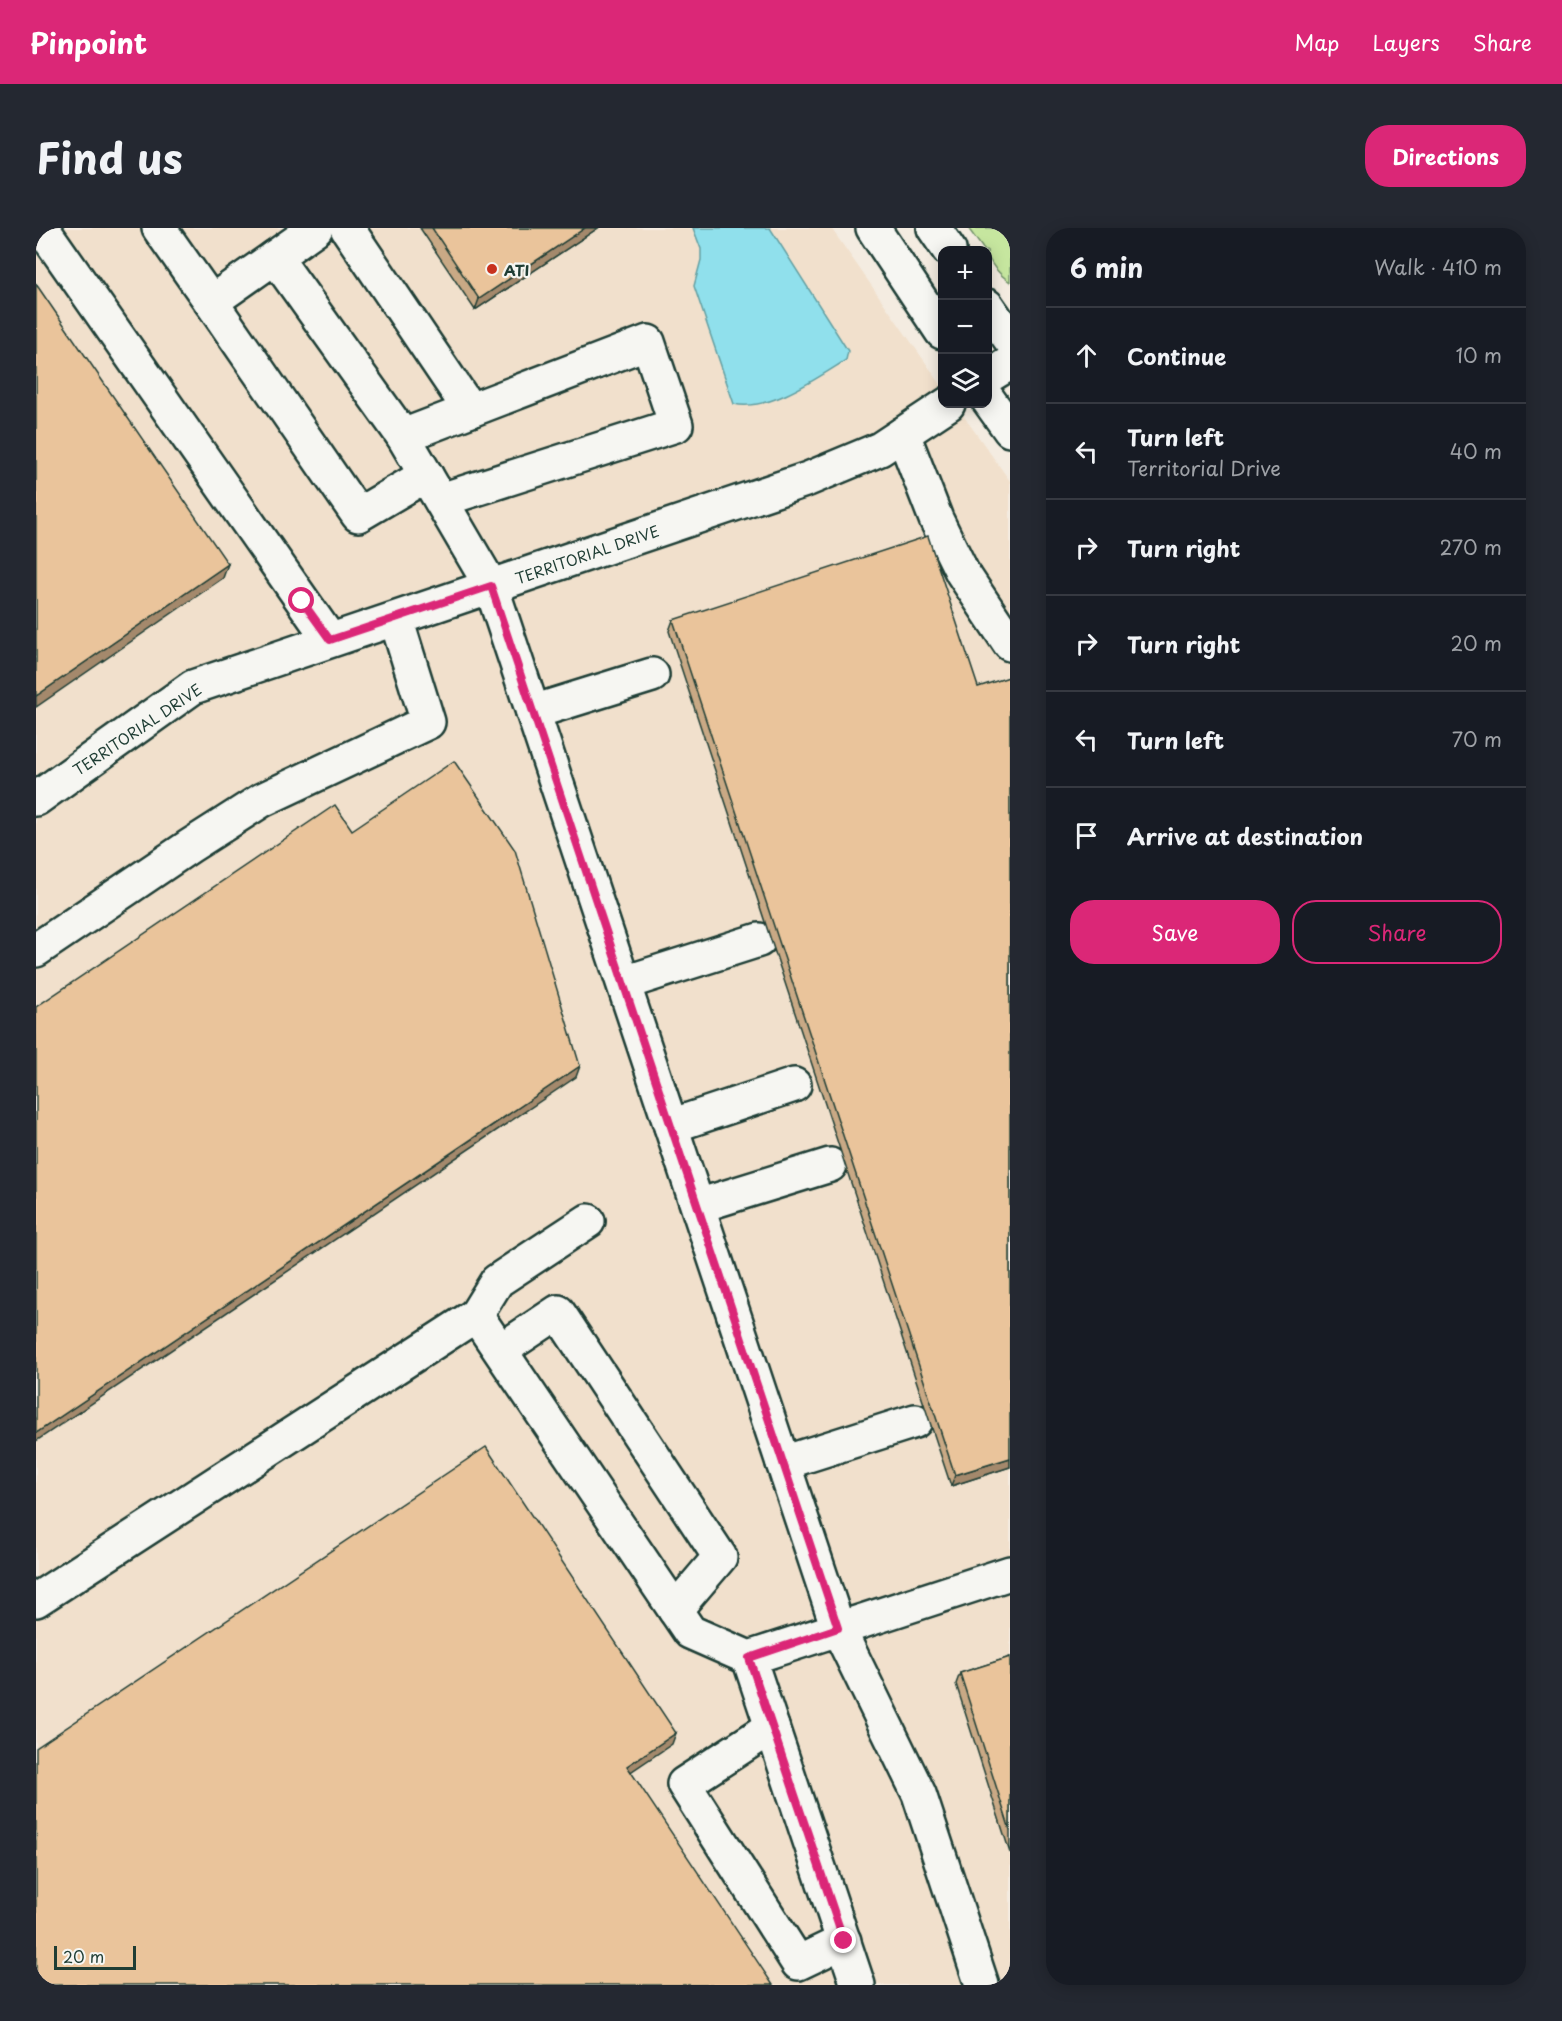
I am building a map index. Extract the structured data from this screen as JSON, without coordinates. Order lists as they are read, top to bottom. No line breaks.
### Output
{"streets":{"street":["TERRITORIAL DRIVE"]},"places":["ATI"],"scale_bar":"20 m","page":{"header":"Pinpoint","nav":["Map","Layers","Share"],"title":"Find us","buttons":["Directions",["Save","Share"]],"heading":["6 min","Walk · 410 m"],"map_buttons":["+","−"],"list":[["Continue","10 m"],["Turn left","Territorial Drive","40 m"],["Turn right","270 m"],["Turn right","20 m"],["Turn left","70 m"],"Arrive at destination"],"scale":"20 m"}}
